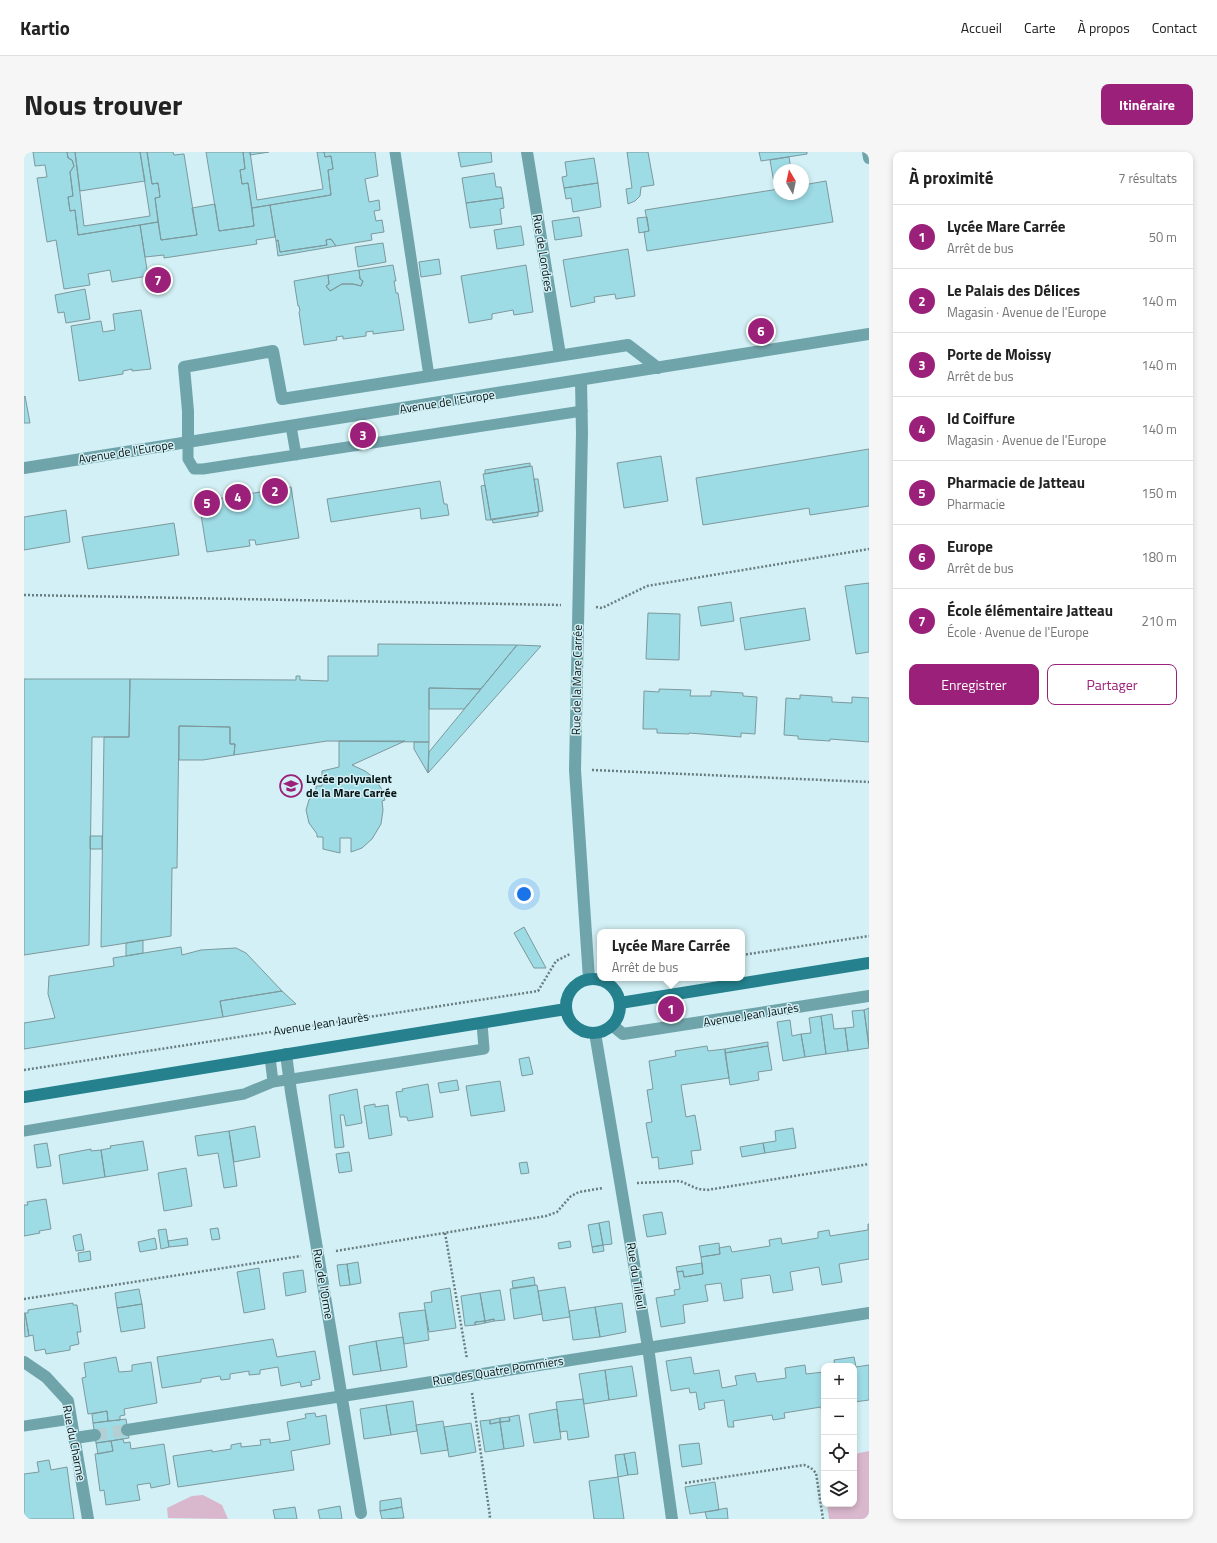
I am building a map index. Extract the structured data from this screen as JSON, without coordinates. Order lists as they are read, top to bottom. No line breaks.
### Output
{"streets":{"street":["Rue de Londres","Avenue de l'Europe","Rue de la Mare Carrée","Avenue Jean Jaurès","Rue du Tilleul","Rue de l'Orme","Rue des Quatre Pommiers","Rue du Charme"]},"crossings":[["Avenue de l'Europe","Rue de la Mare Carrée"],["Rue de la Mare Carrée","Avenue Jean Jaurès"],["Avenue Jean Jaurès","Rue de l'Orme"],["Rue du Tilleul","Rue des Quatre Pommiers"],["Rue de l'Orme","Rue des Quatre Pommiers"]],"places":{"school or university":["Lycée polyvalent de la Mare Carrée"]},"north":"top","page":{"header":"Kartio","nav":["Accueil","Carte","À propos","Contact"],"title":"Nous trouver","buttons":["Itinéraire",["Enregistrer","Partager"]],"heading":["À proximité","7 résultats"],"list":[{"mark":"1","name":"Lycée Mare Carrée","note":"Arrêt de bus","value":"50 m"},{"mark":"2","name":"Le Palais des Délices","note":"Magasin · Avenue de l'Europe","value":"140 m"},{"mark":"3","name":"Porte de Moissy","note":"Arrêt de bus","value":"140 m"},{"mark":"4","name":"Id Coiffure","note":"Magasin · Avenue de l'Europe","value":"140 m"},{"mark":"5","name":"Pharmacie de Jatteau","note":"Pharmacie","value":"150 m"},{"mark":"6","name":"Europe","note":"Arrêt de bus","value":"180 m"},{"mark":"7","name":"École élémentaire Jatteau","note":"École · Avenue de l'Europe","value":"210 m"}],"pins":["7","6","3","2","4","5","1"],"popup":["Lycée Mare Carrée","Arrêt de bus"],"map_buttons":["+","−"]}}
